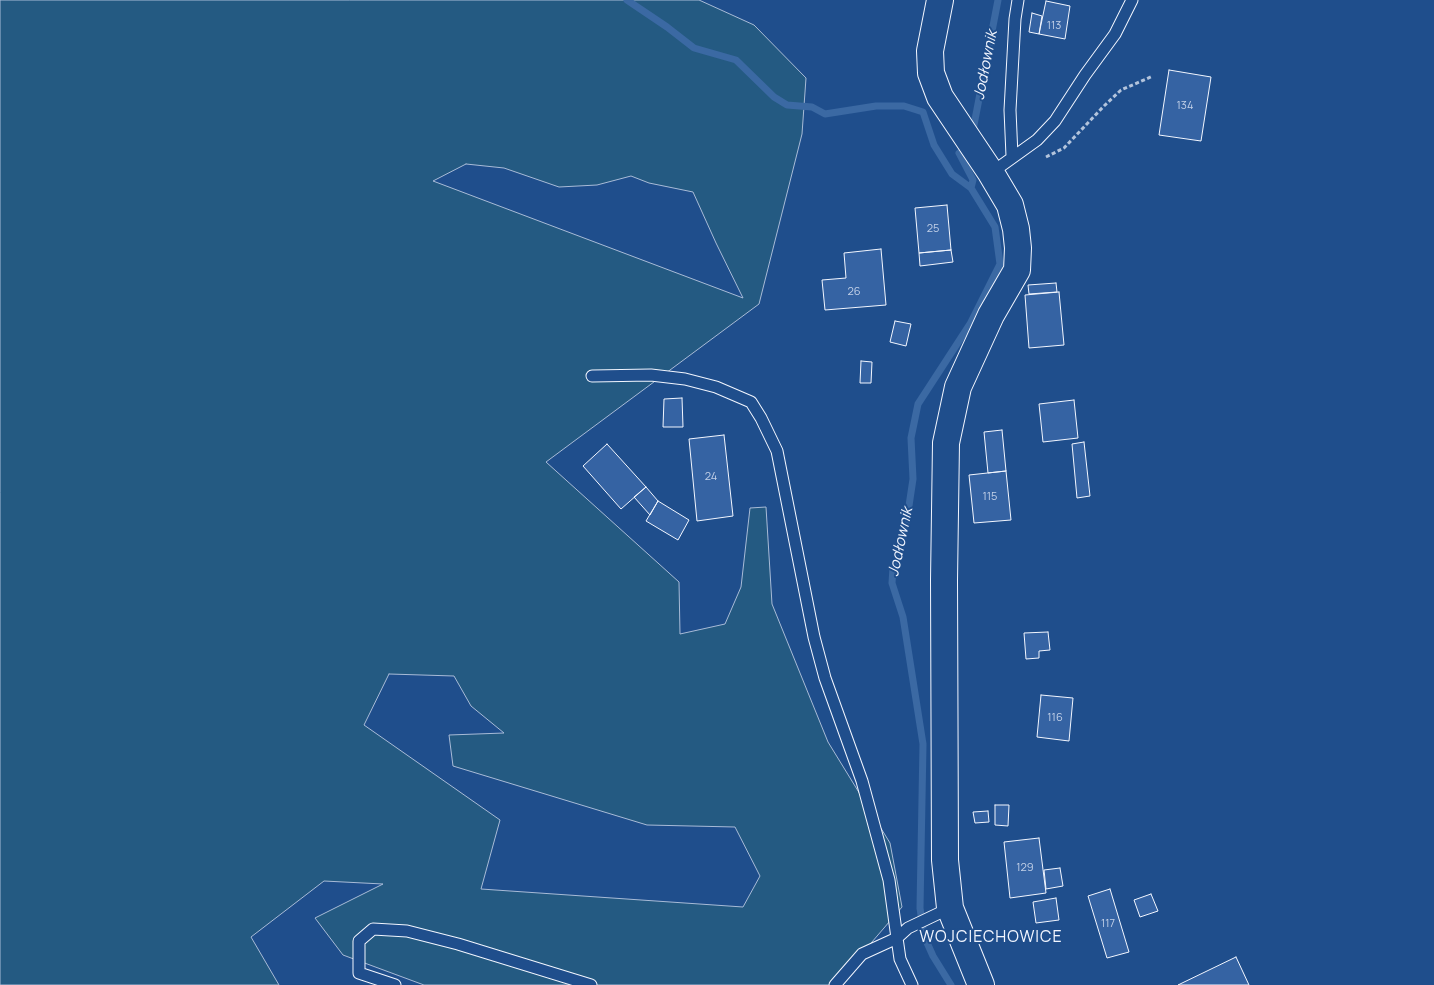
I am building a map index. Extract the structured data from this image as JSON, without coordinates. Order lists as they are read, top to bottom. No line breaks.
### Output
{"districts":["WOJCIECHOWICE"],"water":["Jodłownik"],"house_numbers":["113","134","25","26","24","115","116","129","117"]}
